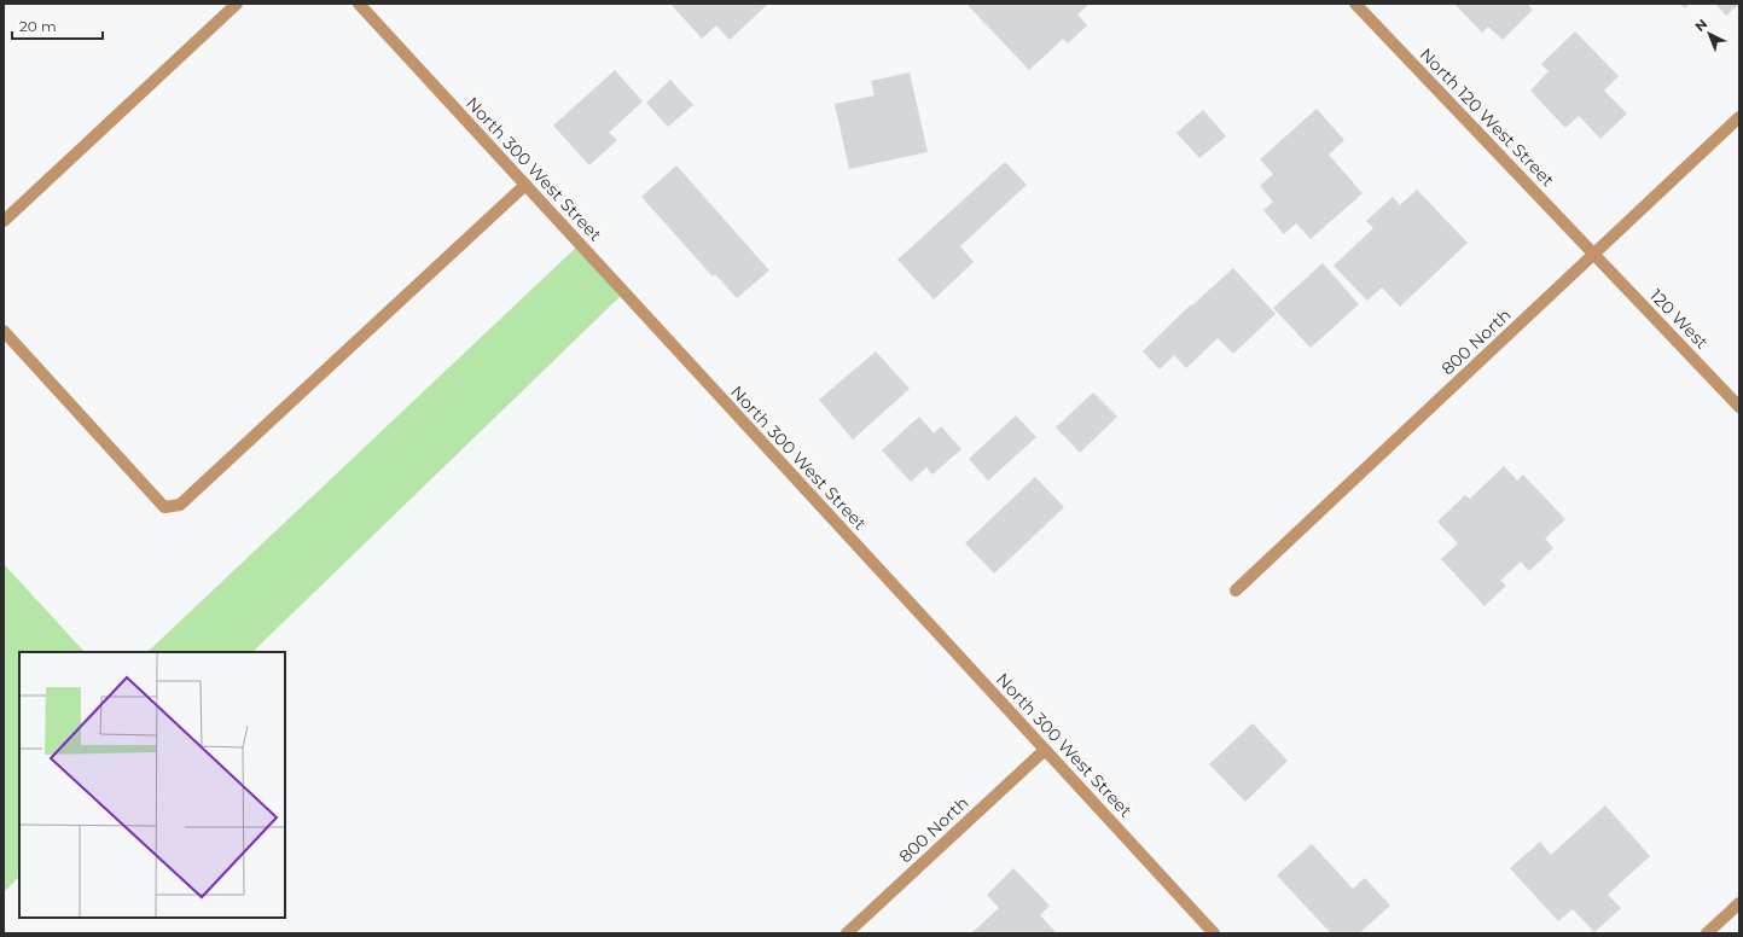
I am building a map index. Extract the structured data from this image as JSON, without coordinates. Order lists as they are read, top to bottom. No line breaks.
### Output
{"streets":{"street":["North 120 West Street","North 300 West Street","120 West","800 North"]},"crossings":[["North 120 West Street","120 West"],["North 120 West Street","800 North"],["North 300 West Street","800 North"],["120 West","800 North"]],"scale_bar":"20 m","north":"top left"}
